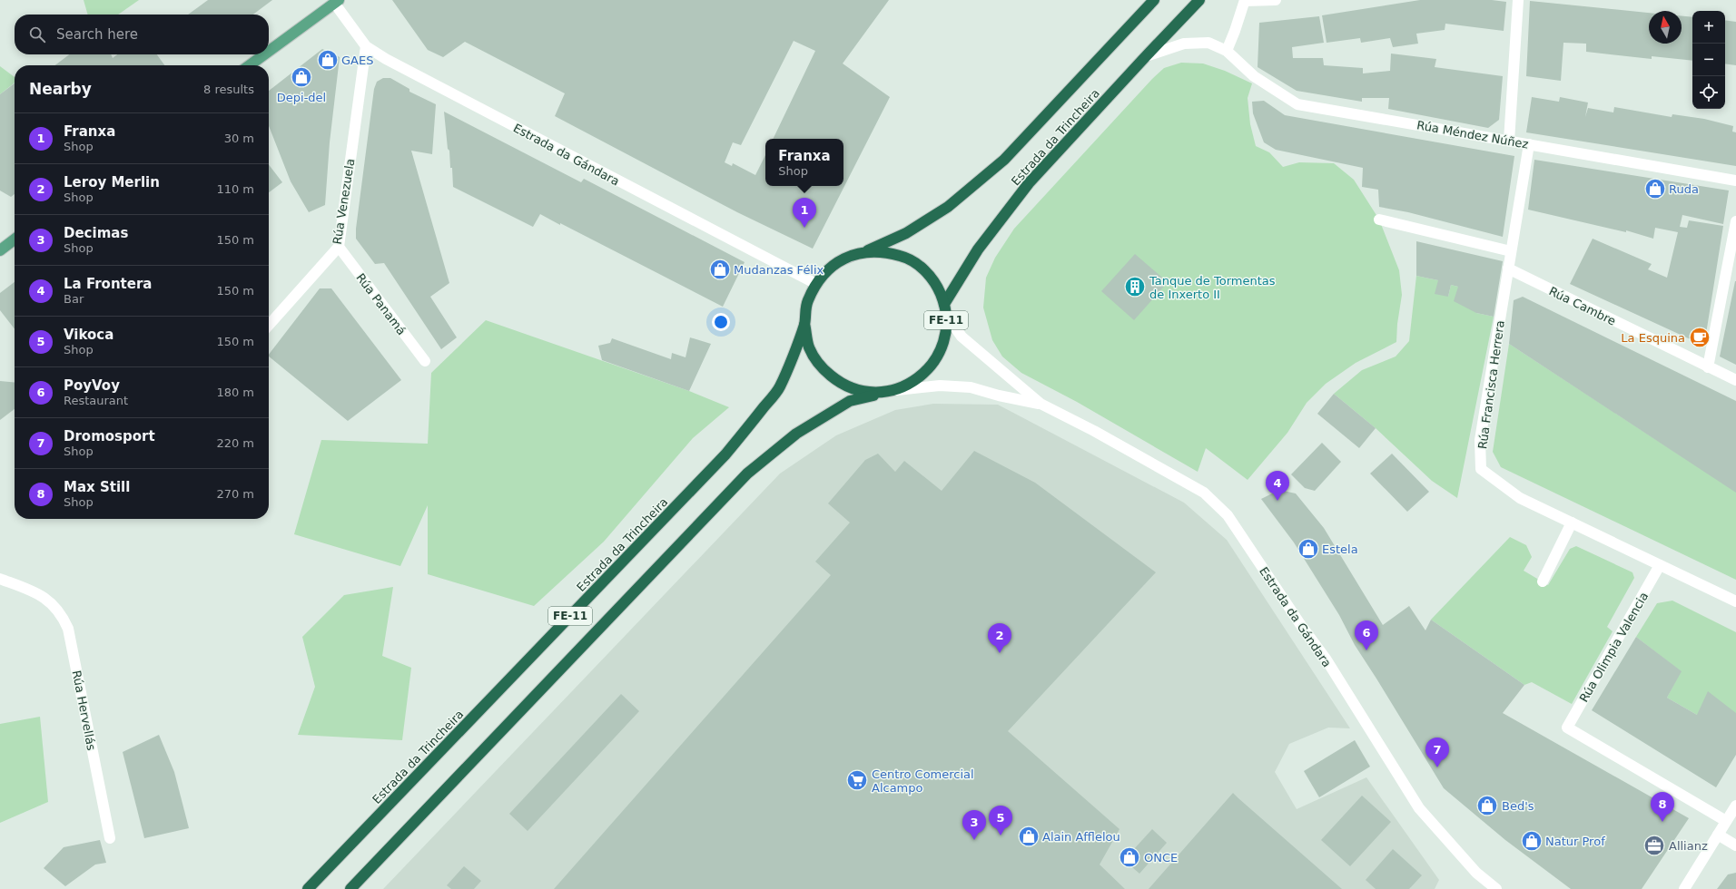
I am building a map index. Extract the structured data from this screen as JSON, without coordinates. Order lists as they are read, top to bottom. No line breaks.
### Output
{"streets":{"highway":["Estrada da Trincheira","FE-11"],"street":["Rúa Méndez Núñez","Estrada da Gándara","Rúa Venezuela","Rúa Panamá","Rúa Cambre","Rúa Francisca Herrera","Rúa Olimpia Valencia","Rúa Hervellás"]},"crossings":[["Rúa Méndez Núñez","Estrada da Trincheira"],["Rúa Méndez Núñez","Rúa Francisca Herrera"],["Estrada da Trincheira","FE-11"],["Estrada da Gándara","Rúa Venezuela"],["Estrada da Gándara","FE-11"],["Rúa Venezuela","Rúa Panamá"],["Rúa Cambre","Rúa Francisca Herrera"],["Rúa Francisca Herrera","Rúa Olimpia Valencia"]],"places":{"shop":["GAES","Depi-del","Ruda","Mudanzas Félix","Estela","Bed's","Alain Afflelou","Natur Prof","ONCE"],"building":["Tanque de Tormentas de Inxerto II"],"cafe":["La Esquina"],"supermarket":["Centro Comercial Alcampo"],"office":["Allianz"]},"north":"top","page":{"map_buttons":["+","−"],"search":"Search here","heading":["Nearby","8 results"],"list":[{"mark":"1","name":"Franxa","note":"Shop","value":"30 m"},{"mark":"2","name":"Leroy Merlin","note":"Shop","value":"110 m"},{"mark":"3","name":"Decimas","note":"Shop","value":"150 m"},{"mark":"4","name":"La Frontera","note":"Bar","value":"150 m"},{"mark":"5","name":"Vikoca","note":"Shop","value":"150 m"},{"mark":"6","name":"PoyVoy","note":"Restaurant","value":"180 m"},{"mark":"7","name":"Dromosport","note":"Shop","value":"220 m"},{"mark":"8","name":"Max Still","note":"Shop","value":"270 m"}],"popup":["Franxa","Shop"],"pins":["1","4","6","2","7","8","5","3"]}}
